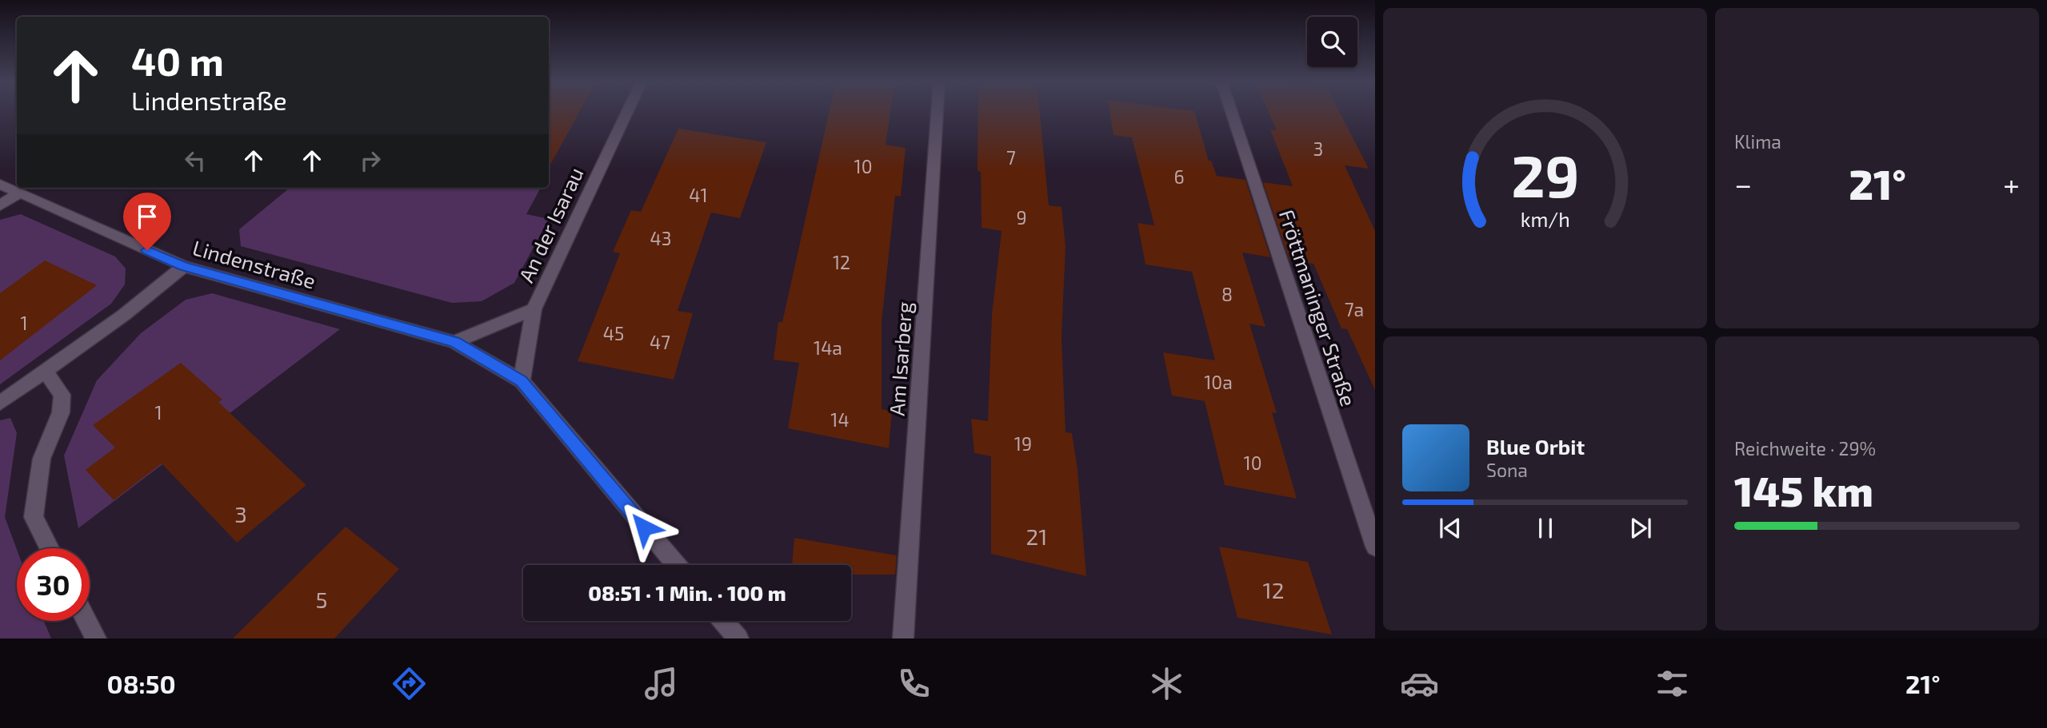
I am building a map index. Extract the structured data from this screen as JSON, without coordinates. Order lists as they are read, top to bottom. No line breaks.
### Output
{"streets":{"street":["An der Isarau","Lindenstraße","Fröttmaninger Straße","Am Isarberg"]},"crossings":[["An der Isarau","Lindenstraße"]],"house_numbers":["3","7","10","6","41","9","43","12","8","7a","1","45","47","14a","10a","1","14","19","10","3","21","12","5"],"page":{"tile":["Klima",["Reichweite · 29%","145 km"]],"turn":["40 m","Lindenstraße"],"heat":["−","21°","+"],"song":["Blue Orbit","Sona"],"limit":"30","trip":"08:51 · 1 Min. · 100 m","tabs":["08:50","21°"],"gauge":["29","km/h"]}}
